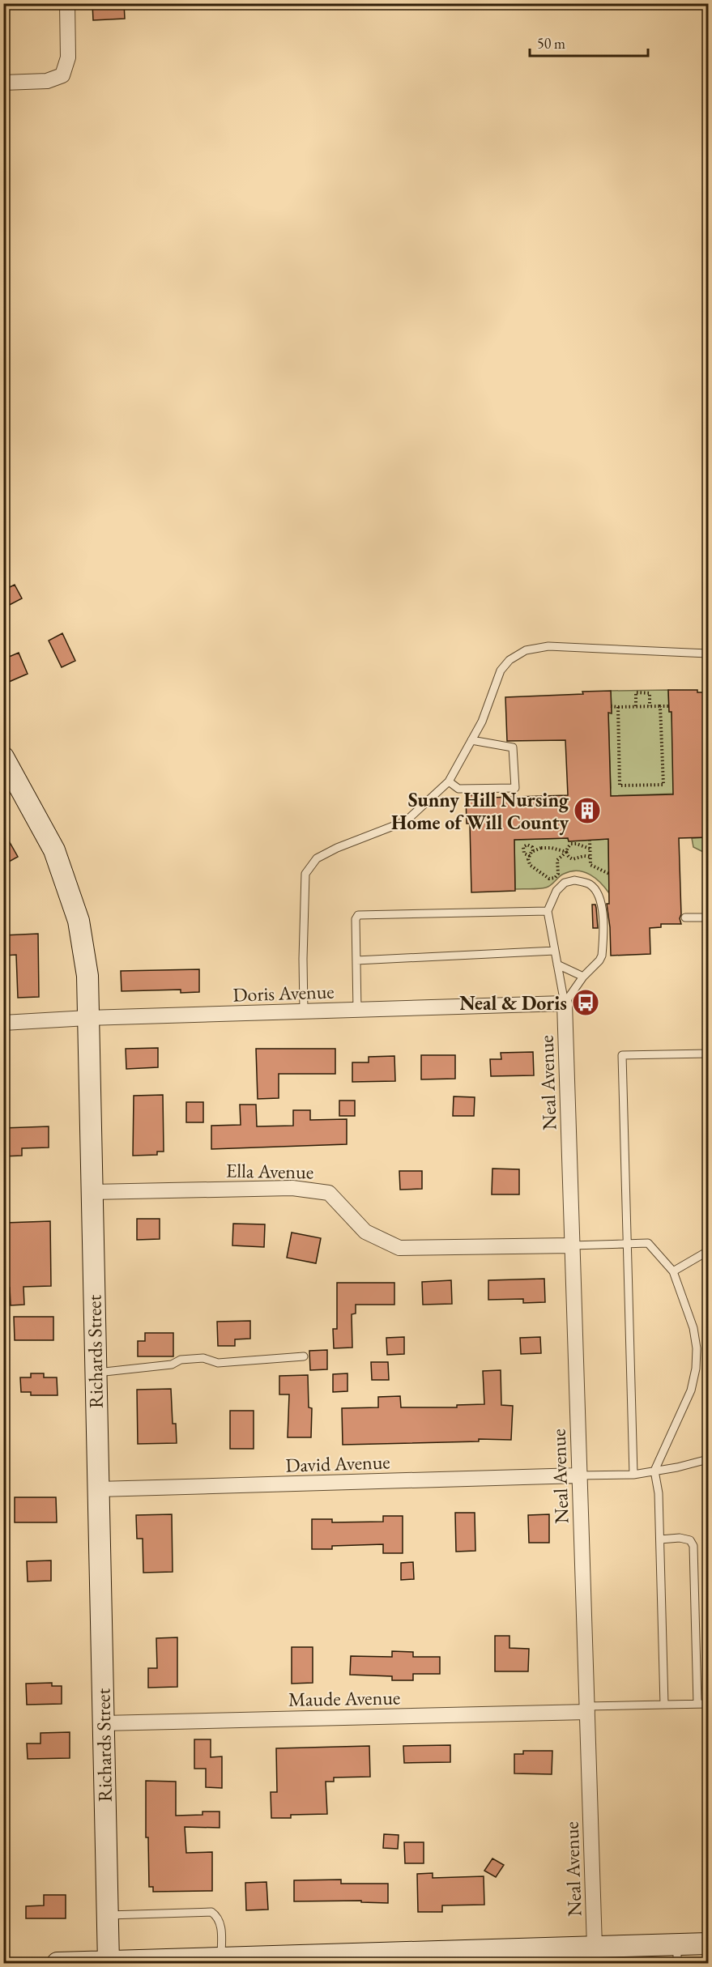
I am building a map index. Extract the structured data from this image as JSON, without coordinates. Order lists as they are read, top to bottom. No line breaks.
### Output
{"streets":{"street":["Doris Avenue","Neal Avenue","Ella Avenue","Richards Street","David Avenue","Maude Avenue"]},"crossings":[["Doris Avenue","Neal Avenue"],["Doris Avenue","Richards Street"],["Neal Avenue","Ella Avenue"],["Neal Avenue","David Avenue"],["Neal Avenue","Maude Avenue"],["Ella Avenue","Richards Street"],["Richards Street","David Avenue"],["Richards Street","Maude Avenue"]],"places":{"building":["Sunny Hill Nursing Home of Will County"],"bus stop":["Neal & Doris"]},"scale_bar":"50 m"}
